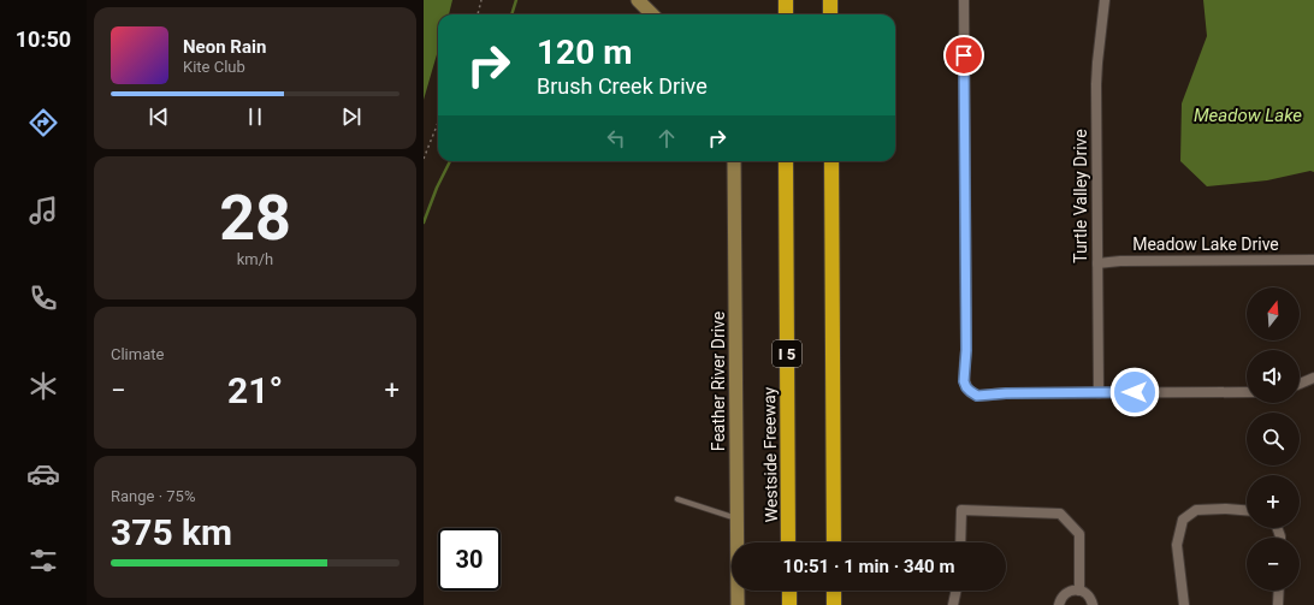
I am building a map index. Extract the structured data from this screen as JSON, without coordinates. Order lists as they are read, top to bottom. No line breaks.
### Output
{"streets":{"highway":["I 5","Westside Freeway"],"street":["Turtle Valley Drive","Meadow Lake Drive","Feather River Drive"]},"crossings":[["Turtle Valley Drive","Meadow Lake Drive"]],"water":["Meadow Lake"],"north":"top","page":{"tabs":"10:50","turn":["120 m","Brush Creek Drive"],"song":["Neon Rain","Kite Club"],"tile":[["28","km/h"],"Climate",["Range · 75%","375 km"]],"map_buttons":["+","−"],"heat":["−","21°","+"],"limit":"30","trip":"10:51 · 1 min · 340 m"}}
